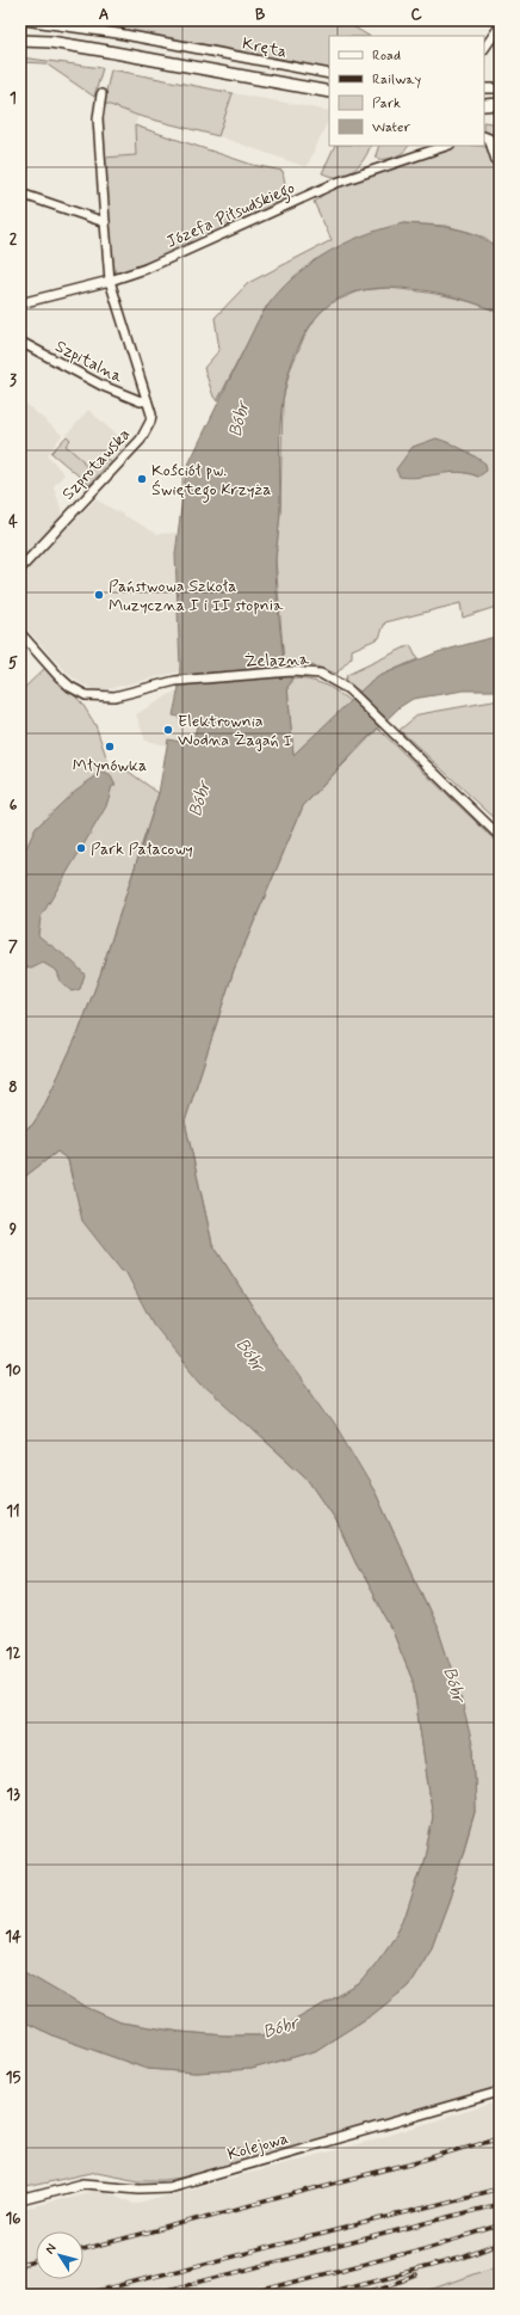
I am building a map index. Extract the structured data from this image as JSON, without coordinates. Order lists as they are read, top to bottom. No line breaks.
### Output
{"streets":{"street":["Kręta","Józefa Piłsudskiego","Szpitalna","Szprotawska","Żelazna","Kolejowa"]},"crossings":[["Józefa Piłsudskiego","Szprotawska"],["Szpitalna","Szprotawska"]],"water":["Bóbr"],"places":["Kościół pw. Świętego Krzyża","Państwowa Szkoła Muzyczna I i II stopnia","Elektrownia Wodna Żagań I","Młynówka","Park Pałacowy"],"legend":["Road","Railway","Park","Water"],"north":"top left","grid":{"columns":["A","B","C"],"rows":["1","2","3","4","5","6","7","8","9","10","11","12","13","14","15","16"]}}
